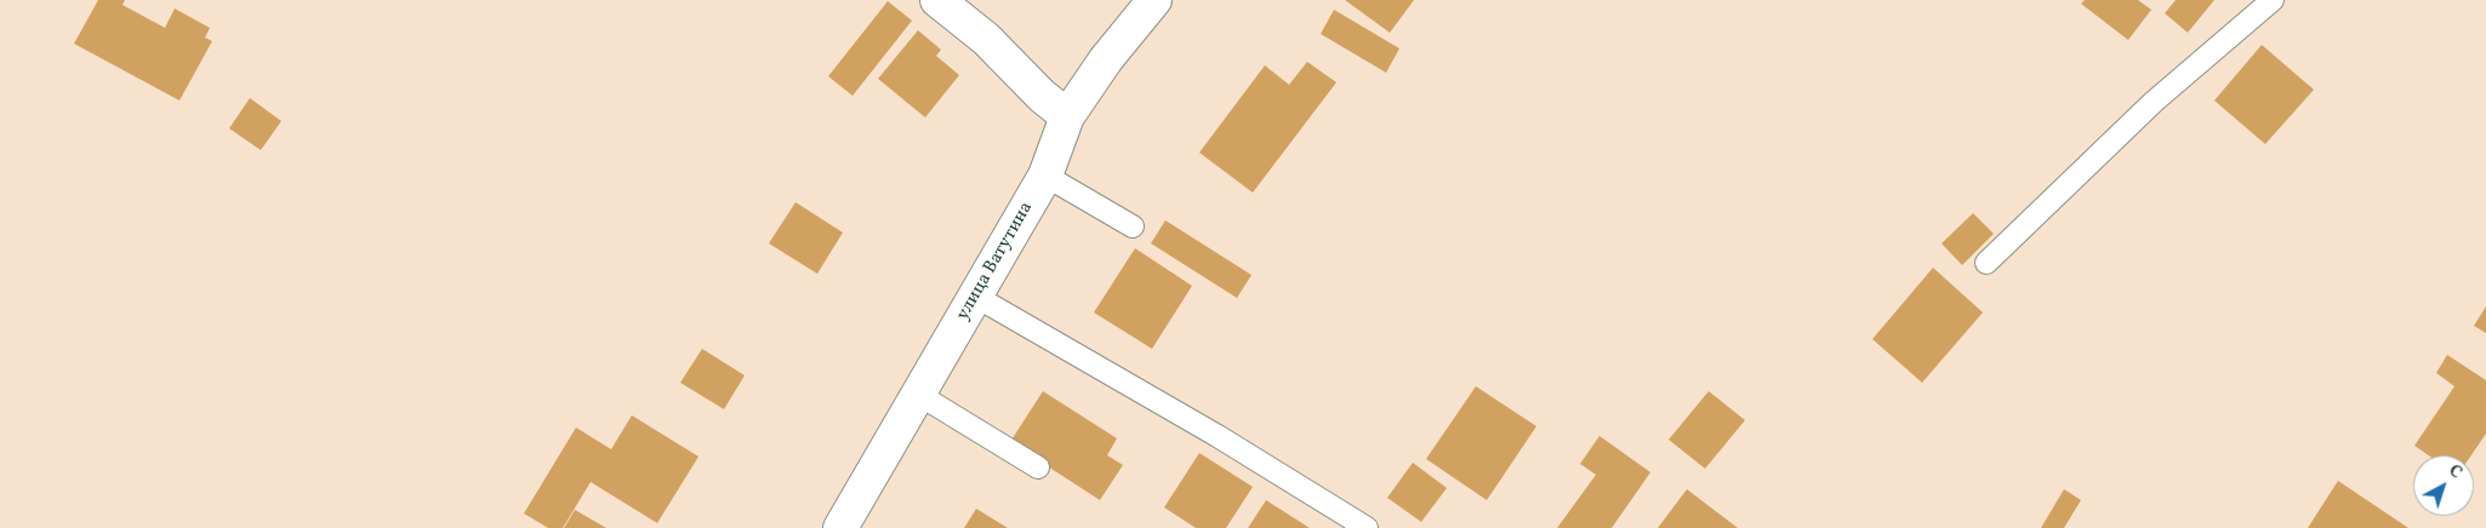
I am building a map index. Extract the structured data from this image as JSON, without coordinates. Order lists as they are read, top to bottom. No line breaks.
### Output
{"streets":{"street":["улица Ватутина"]},"north":"top right"}
